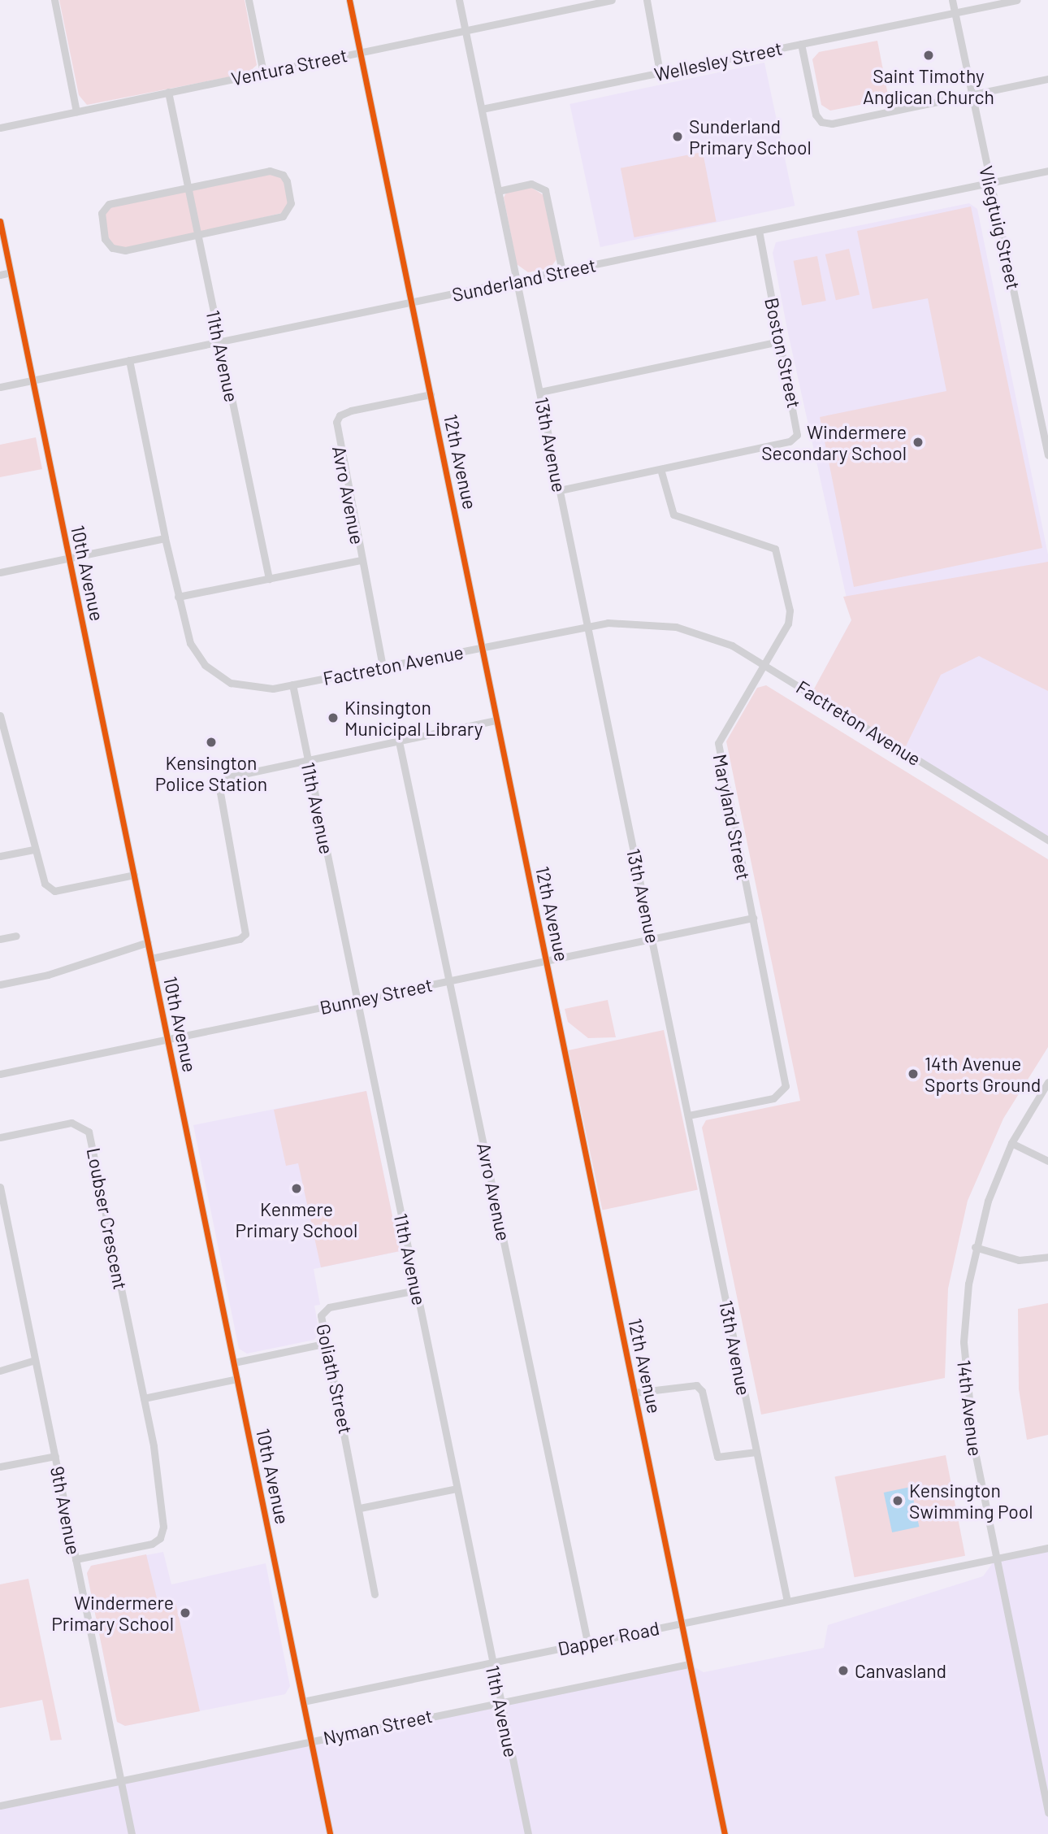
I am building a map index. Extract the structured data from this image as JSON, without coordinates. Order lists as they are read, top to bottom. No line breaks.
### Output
{"streets":{"street":["Wellesley Street","Ventura Street","Vliegtuig Street","Sunderland Street","Boston Street","11th Avenue","13th Avenue","12th Avenue","Avro Avenue","10th Avenue","Factreton Avenue","Maryland Street","Bunney Street","Loubser Crescent","Goliath Street","14th Avenue","9th Avenue","Dapper Road","Nyman Street"]},"crossings":[["Wellesley Street","Vliegtuig Street"],["Wellesley Street","13th Avenue"],["Ventura Street","11th Avenue"],["Ventura Street","13th Avenue"],["Ventura Street","12th Avenue"],["Vliegtuig Street","Sunderland Street"],["Sunderland Street","Boston Street"],["Sunderland Street","11th Avenue"],["Sunderland Street","13th Avenue"],["Sunderland Street","12th Avenue"],["Sunderland Street","10th Avenue"],["Sunderland Street","Factreton Avenue"],["Boston Street","13th Avenue"],["Boston Street","Maryland Street"],["11th Avenue","Factreton Avenue"],["11th Avenue","Bunney Street"],["11th Avenue","Goliath Street"],["11th Avenue","Dapper Road"],["11th Avenue","Nyman Street"],["13th Avenue","Factreton Avenue"],["13th Avenue","Maryland Street"],["13th Avenue","Bunney Street"],["13th Avenue","Dapper Road"],["12th Avenue","Avro Avenue"],["12th Avenue","Factreton Avenue"],["12th Avenue","Bunney Street"],["12th Avenue","Dapper Road"],["12th Avenue","Nyman Street"],["Avro Avenue","Factreton Avenue"],["Avro Avenue","Bunney Street"],["Avro Avenue","Dapper Road"],["10th Avenue","Bunney Street"],["10th Avenue","Dapper Road"],["10th Avenue","Nyman Street"],["Factreton Avenue","Maryland Street"],["Maryland Street","Bunney Street"],["Loubser Crescent","9th Avenue"],["14th Avenue","Dapper Road"],["9th Avenue","Nyman Street"]],"places":["Saint Timothy Anglican Church","Sunderland Primary School","Windermere Secondary School","Kinsington Municipal Library","Kensington Police Station","14th Avenue Sports Ground","Kenmere Primary School","Kensington Swimming Pool","Windermere Primary School","Canvasland"]}
